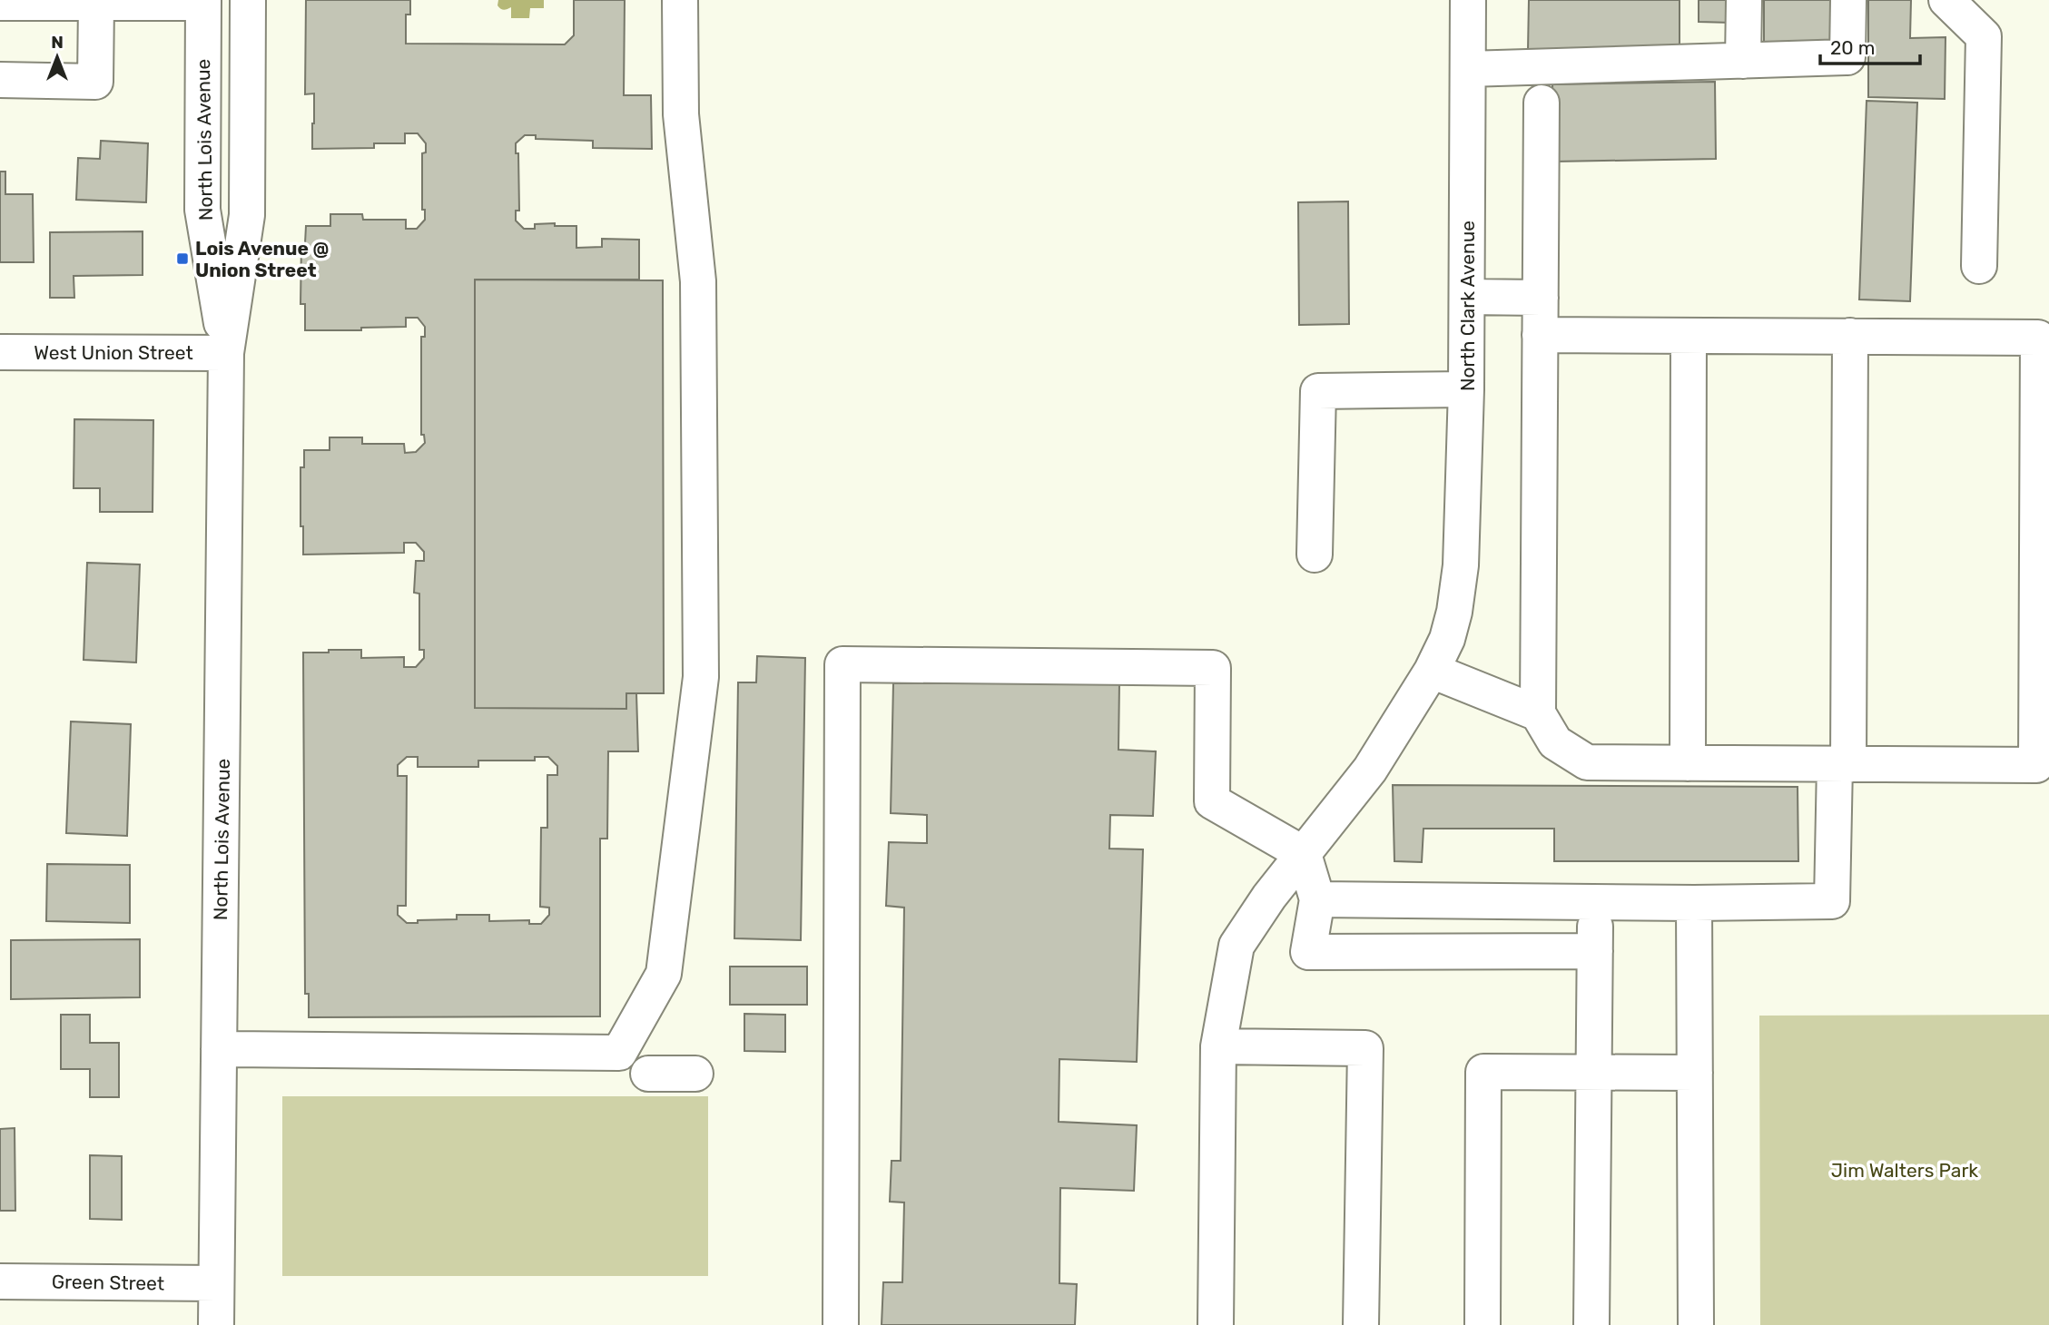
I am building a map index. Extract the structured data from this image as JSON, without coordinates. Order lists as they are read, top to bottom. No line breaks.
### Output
{"streets":{"street":["North Lois Avenue","North Clark Avenue","West Union Street","Green Street"]},"crossings":[["North Lois Avenue","West Union Street"],["North Lois Avenue","Green Street"]],"parks":["Jim Walters Park"],"places":{"transit":["Lois Avenue @ Union Street"]},"scale_bar":"20 m","north":"top"}
